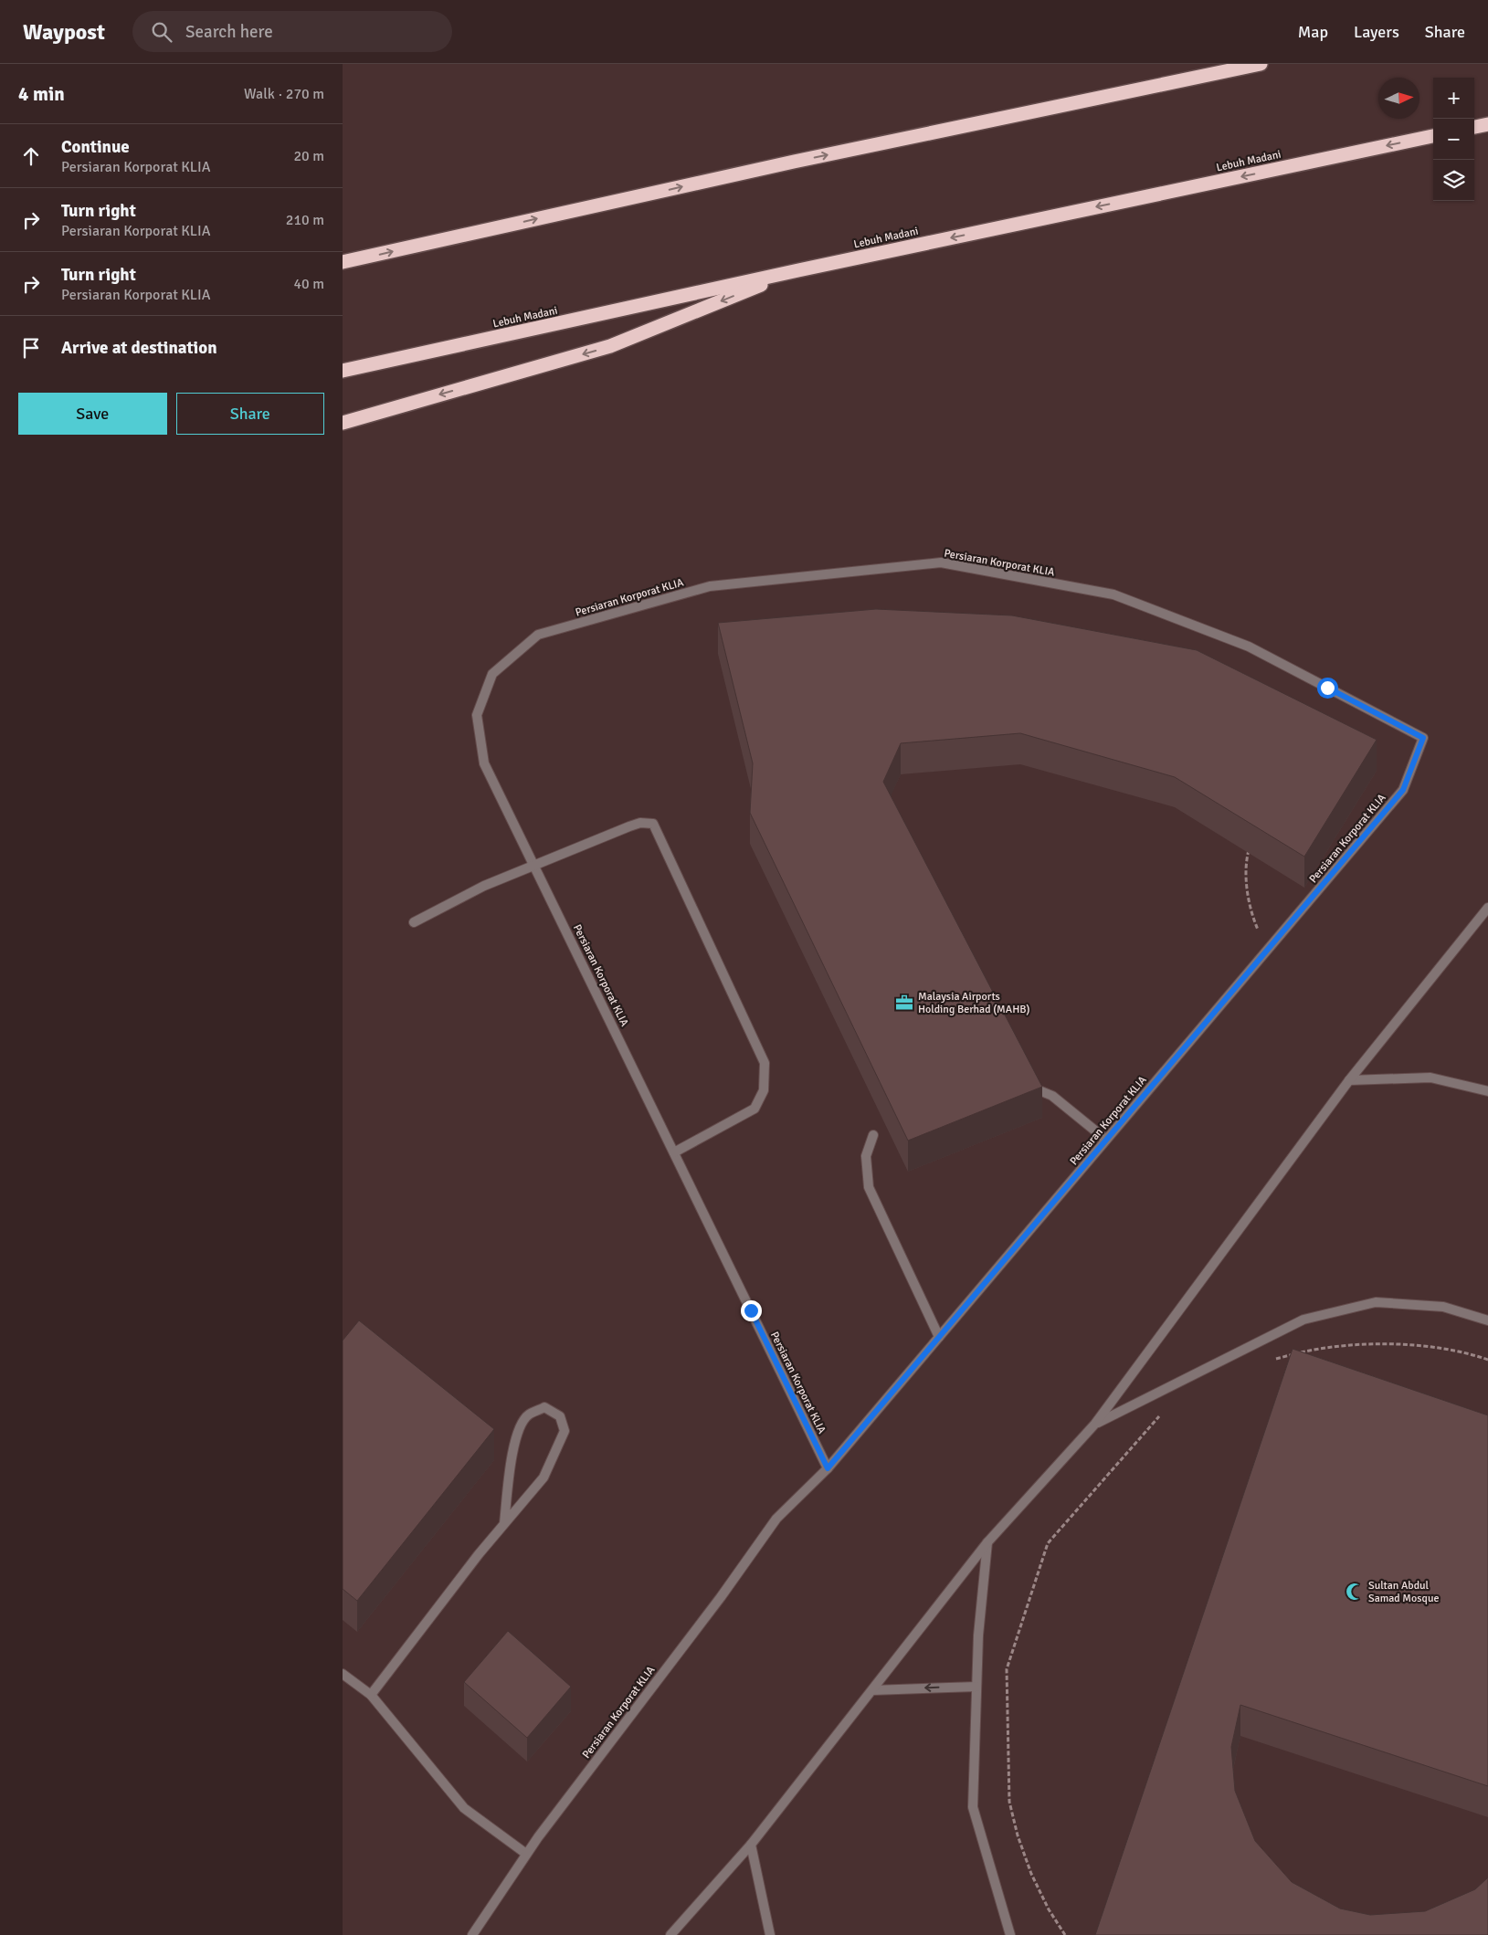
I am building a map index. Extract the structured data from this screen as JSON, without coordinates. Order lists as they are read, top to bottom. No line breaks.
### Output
{"streets":{"highway":["Lebuh Madani"],"lane":["Persiaran Korporat KLIA"]},"places":{"office":["Malaysia Airports Holding Berhad (MAHB)"],"mosque":["Sultan Abdul Samad Mosque"]},"north":"right","page":{"header":"Waypost","search":"Search here","nav":["Map","Layers","Share"],"heading":["4 min","Walk · 270 m"],"map_buttons":["+","−"],"list":[["Continue","Persiaran Korporat KLIA","20 m"],["Turn right","Persiaran Korporat KLIA","210 m"],["Turn right","Persiaran Korporat KLIA","40 m"],"Arrive at destination"],"buttons":["Save","Share"]}}
